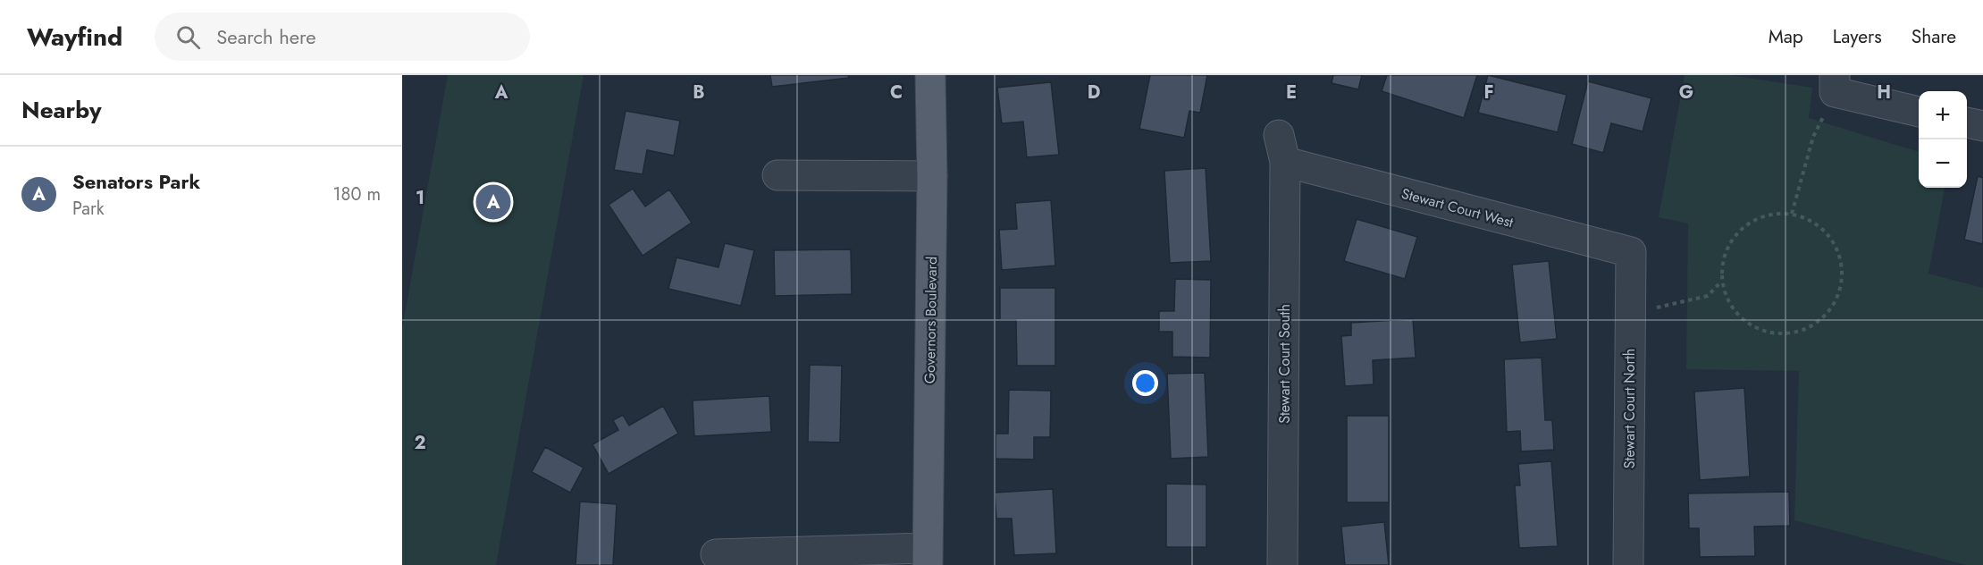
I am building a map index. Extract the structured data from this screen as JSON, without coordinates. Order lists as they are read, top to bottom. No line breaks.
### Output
{"streets":{"main road":["Governors Boulevard"],"street":["Stewart Court West","Stewart Court South","Stewart Court North"]},"crossings":[["Stewart Court West","Stewart Court South"],["Stewart Court West","Stewart Court North"]],"page":{"header":"Wayfind","search":"Search here","nav":["Map","Layers","Share"],"heading":"Nearby","map_buttons":["+","−"],"list":[{"mark":"A","name":"Senators Park","note":"Park","value":"180 m"}],"pins":"A"},"grid":{"columns":["A","B","C","D","E","F","G","H"],"rows":["1","2"]}}
